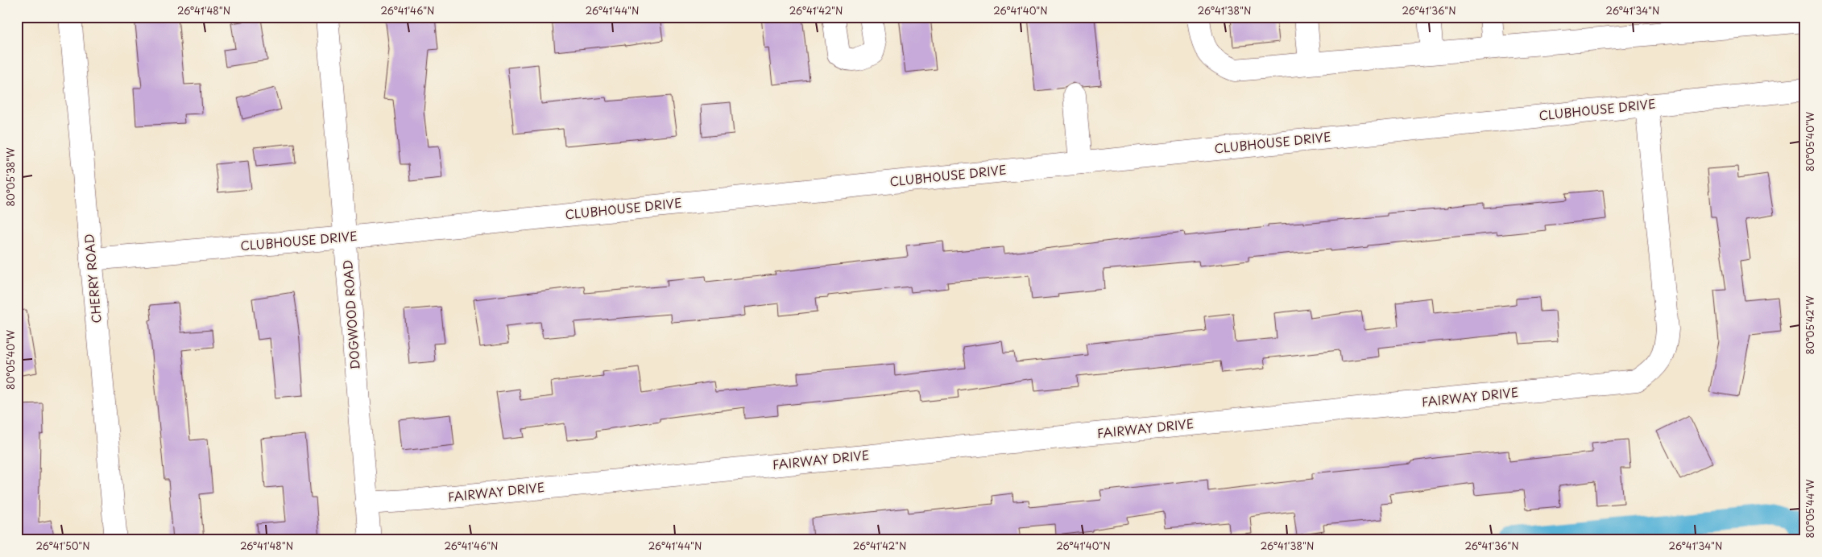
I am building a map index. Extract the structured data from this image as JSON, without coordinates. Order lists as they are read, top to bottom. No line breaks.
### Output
{"streets":{"street":["CLUBHOUSE DRIVE","CHERRY ROAD","DOGWOOD ROAD","FAIRWAY DRIVE"]},"crossings":[["CLUBHOUSE DRIVE","CHERRY ROAD"],["CLUBHOUSE DRIVE","DOGWOOD ROAD"],["CLUBHOUSE DRIVE","FAIRWAY DRIVE"],["DOGWOOD ROAD","FAIRWAY DRIVE"]],"coordinates":["26°41'48\"N","26°41'46\"N","26°41'44\"N","26°41'42\"N","26°41'40\"N","26°41'38\"N","26°41'36\"N","26°41'34\"N","80°05'40\"W","80°05'38\"W","80°05'42\"W","80°05'44\"W","26°41'50\"N"]}
